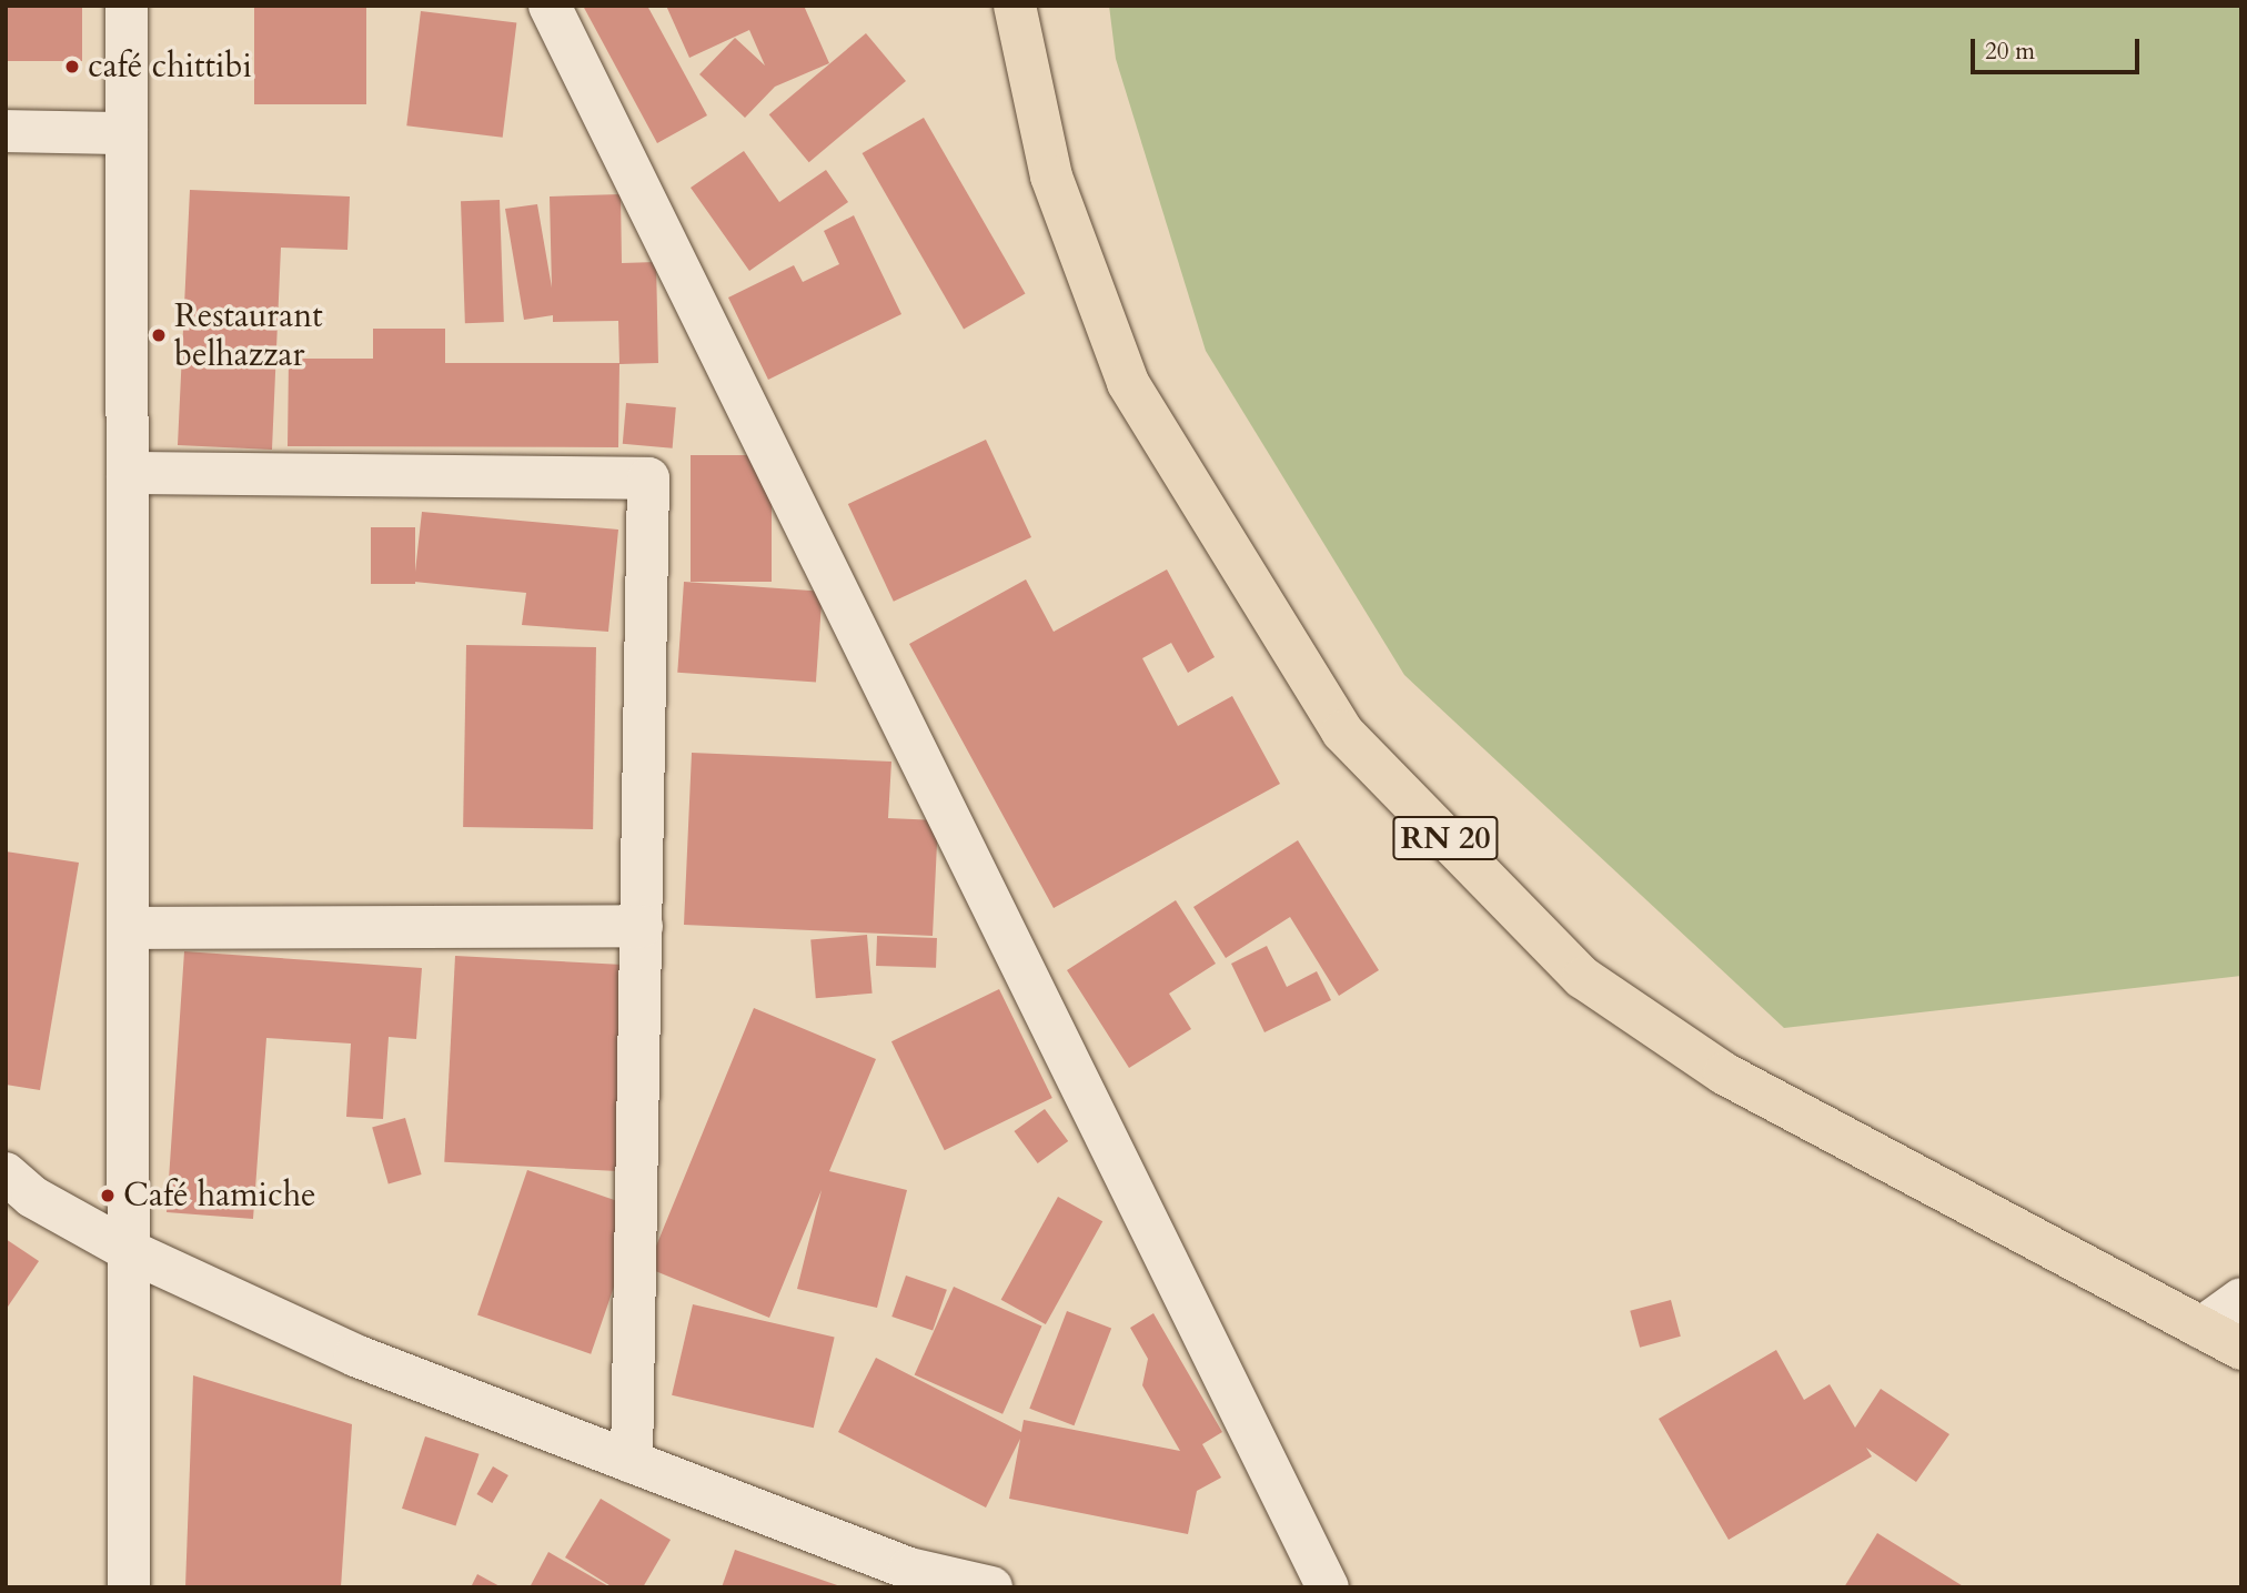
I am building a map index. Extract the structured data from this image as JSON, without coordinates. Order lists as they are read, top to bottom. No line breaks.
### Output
{"streets":{"main road":["RN 20"]},"places":["café chittibi","Restaurant belhazzar","Café hamiche"],"scale_bar":"20 m"}
